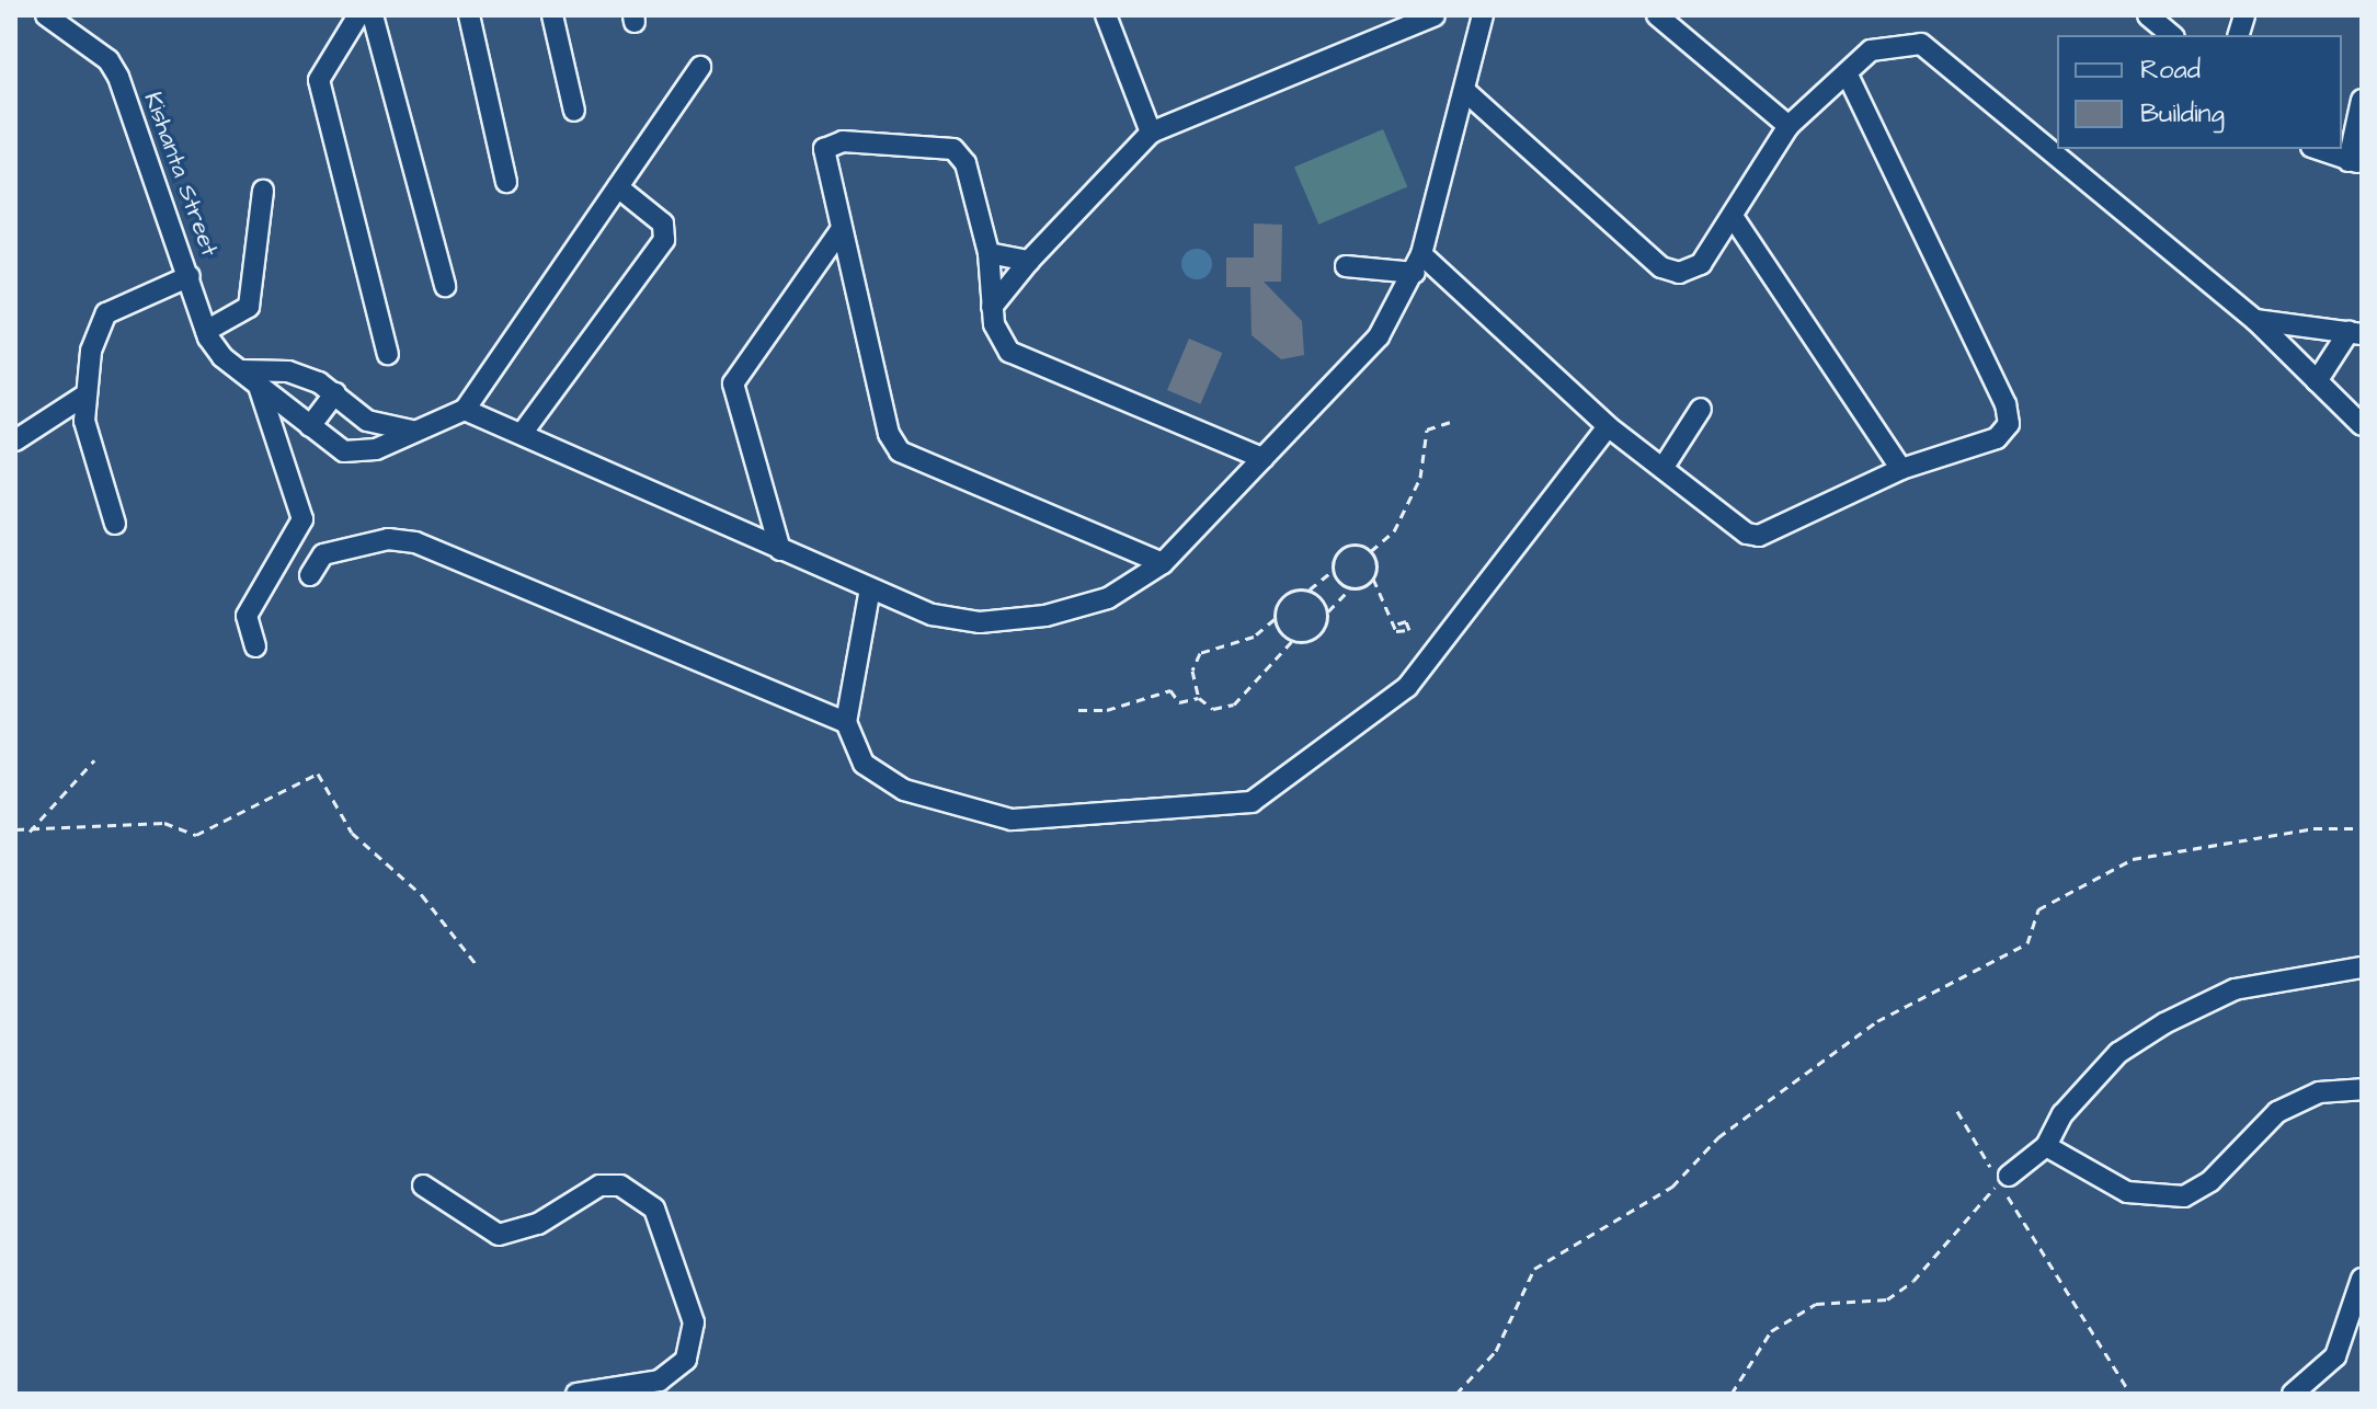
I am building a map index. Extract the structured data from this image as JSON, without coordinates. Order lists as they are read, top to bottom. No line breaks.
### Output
{"streets":{"street":["Kishanta Street"]},"legend":["Road","Building"]}
